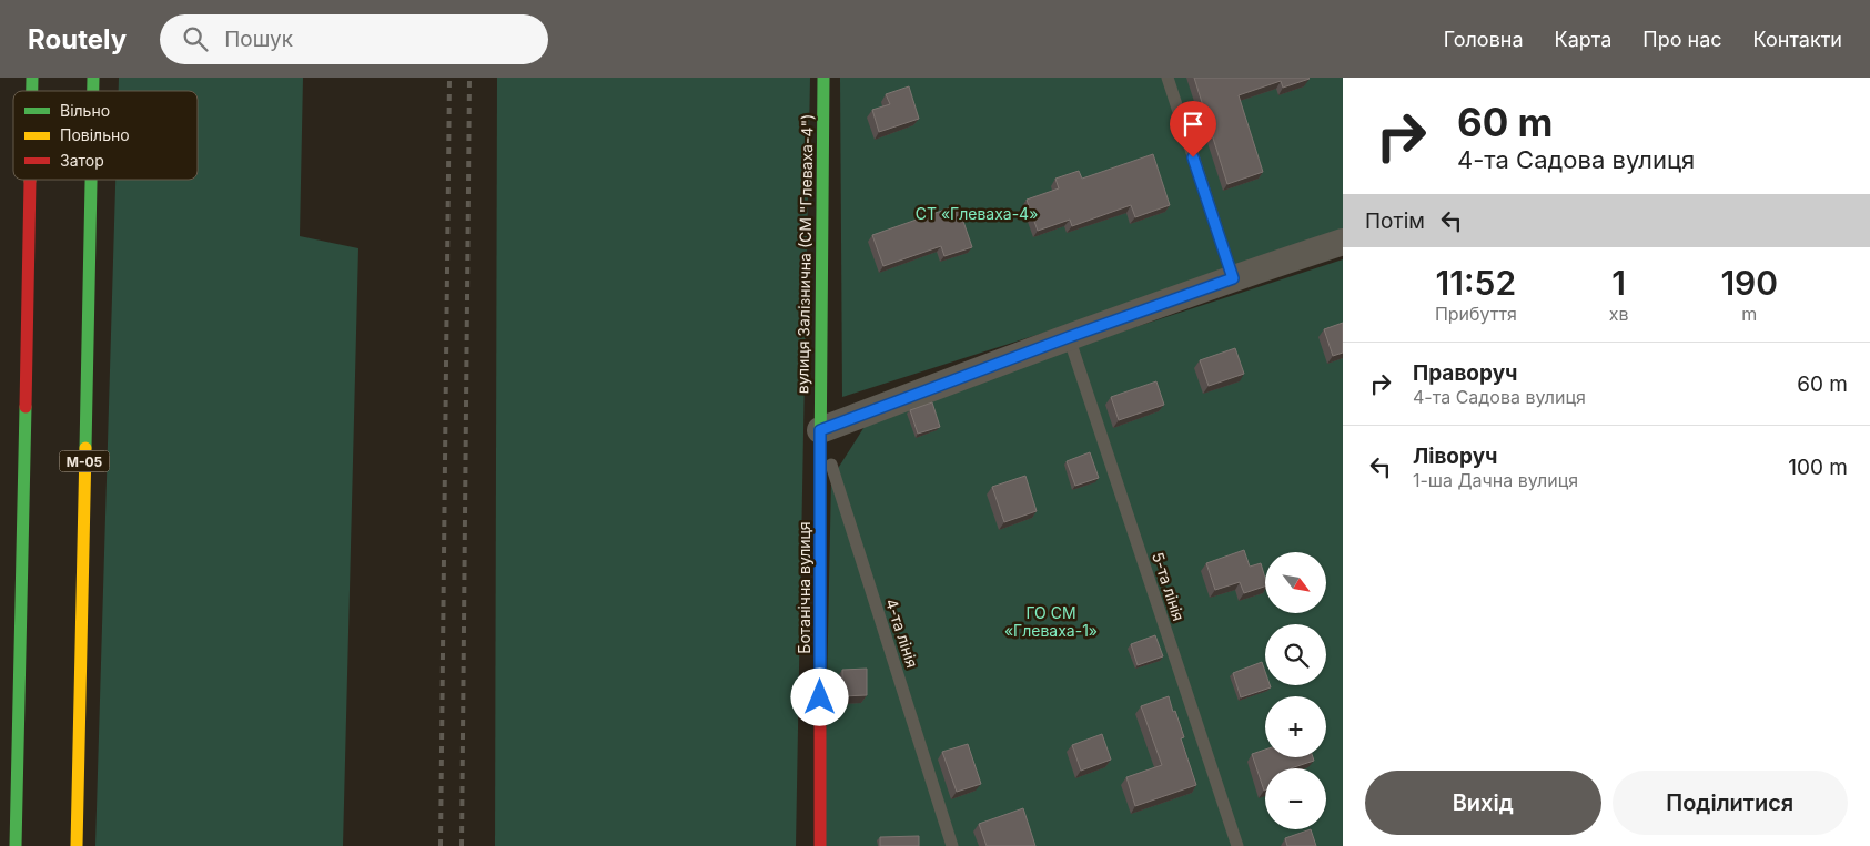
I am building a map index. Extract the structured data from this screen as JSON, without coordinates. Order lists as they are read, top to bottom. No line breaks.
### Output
{"streets":{"main road":["вулиця Залізнична (СМ \"Глеваха-4\")","М-05","Ботанічна вулиця"],"lane":["5-та лінія","4-та лінія"]},"crossings":[["вулиця Залізнична (СМ \"Глеваха-4\")","Ботанічна вулиця"],["вулиця Залізнична (СМ \"Глеваха-4\")","4-та лінія"],["Ботанічна вулиця","4-та лінія"]],"parks":["СТ «Глеваха-4»","ГО СМ «Глеваха-1»"],"legend":["Вільно","Повільно","Затор"],"north":"bottom right","page":{"header":"Routely","search":"Пошук","nav":["Головна","Карта","Про нас","Контакти"],"turn":["60 m","4-та Садова вулиця"],"then":"Потім","eta":["11:52","Прибуття","1","хв","190","m"],"list":[{"name":"Праворуч","note":"4-та Садова вулиця","value":"60 m"},{"name":"Ліворуч","note":"1-ша Дачна вулиця","value":"100 m"}],"map_buttons":["+","−"],"buttons":["Вихід","Поділитися"]}}
